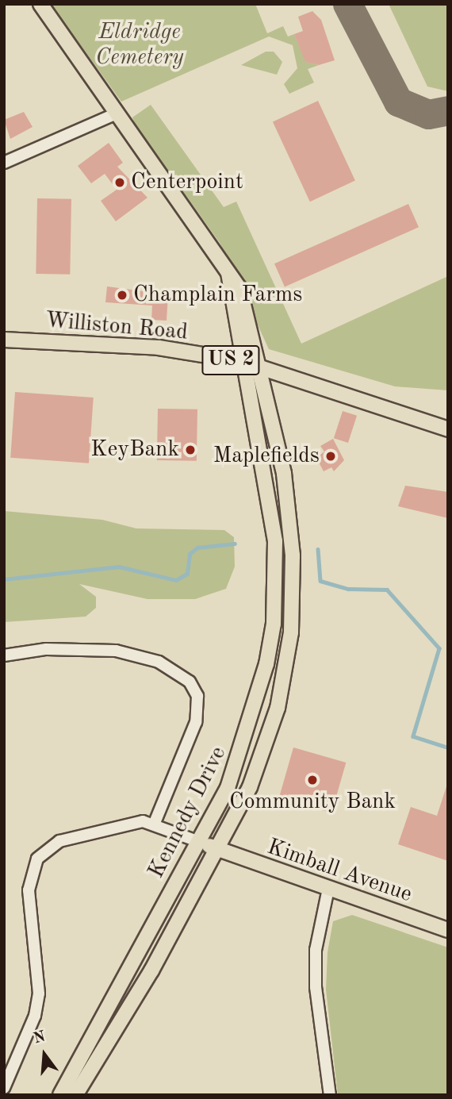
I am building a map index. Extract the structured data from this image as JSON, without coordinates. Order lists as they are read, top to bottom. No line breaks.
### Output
{"streets":{"main road":["Williston Road","US 2","Kennedy Drive","Kimball Avenue"]},"crossings":[["Williston Road","Kennedy Drive"],["Kennedy Drive","Kimball Avenue"]],"parks":["Eldridge Cemetery"],"places":["Centerpoint","Champlain Farms","KeyBank","Maplefields","Community Bank"],"north":"top"}
